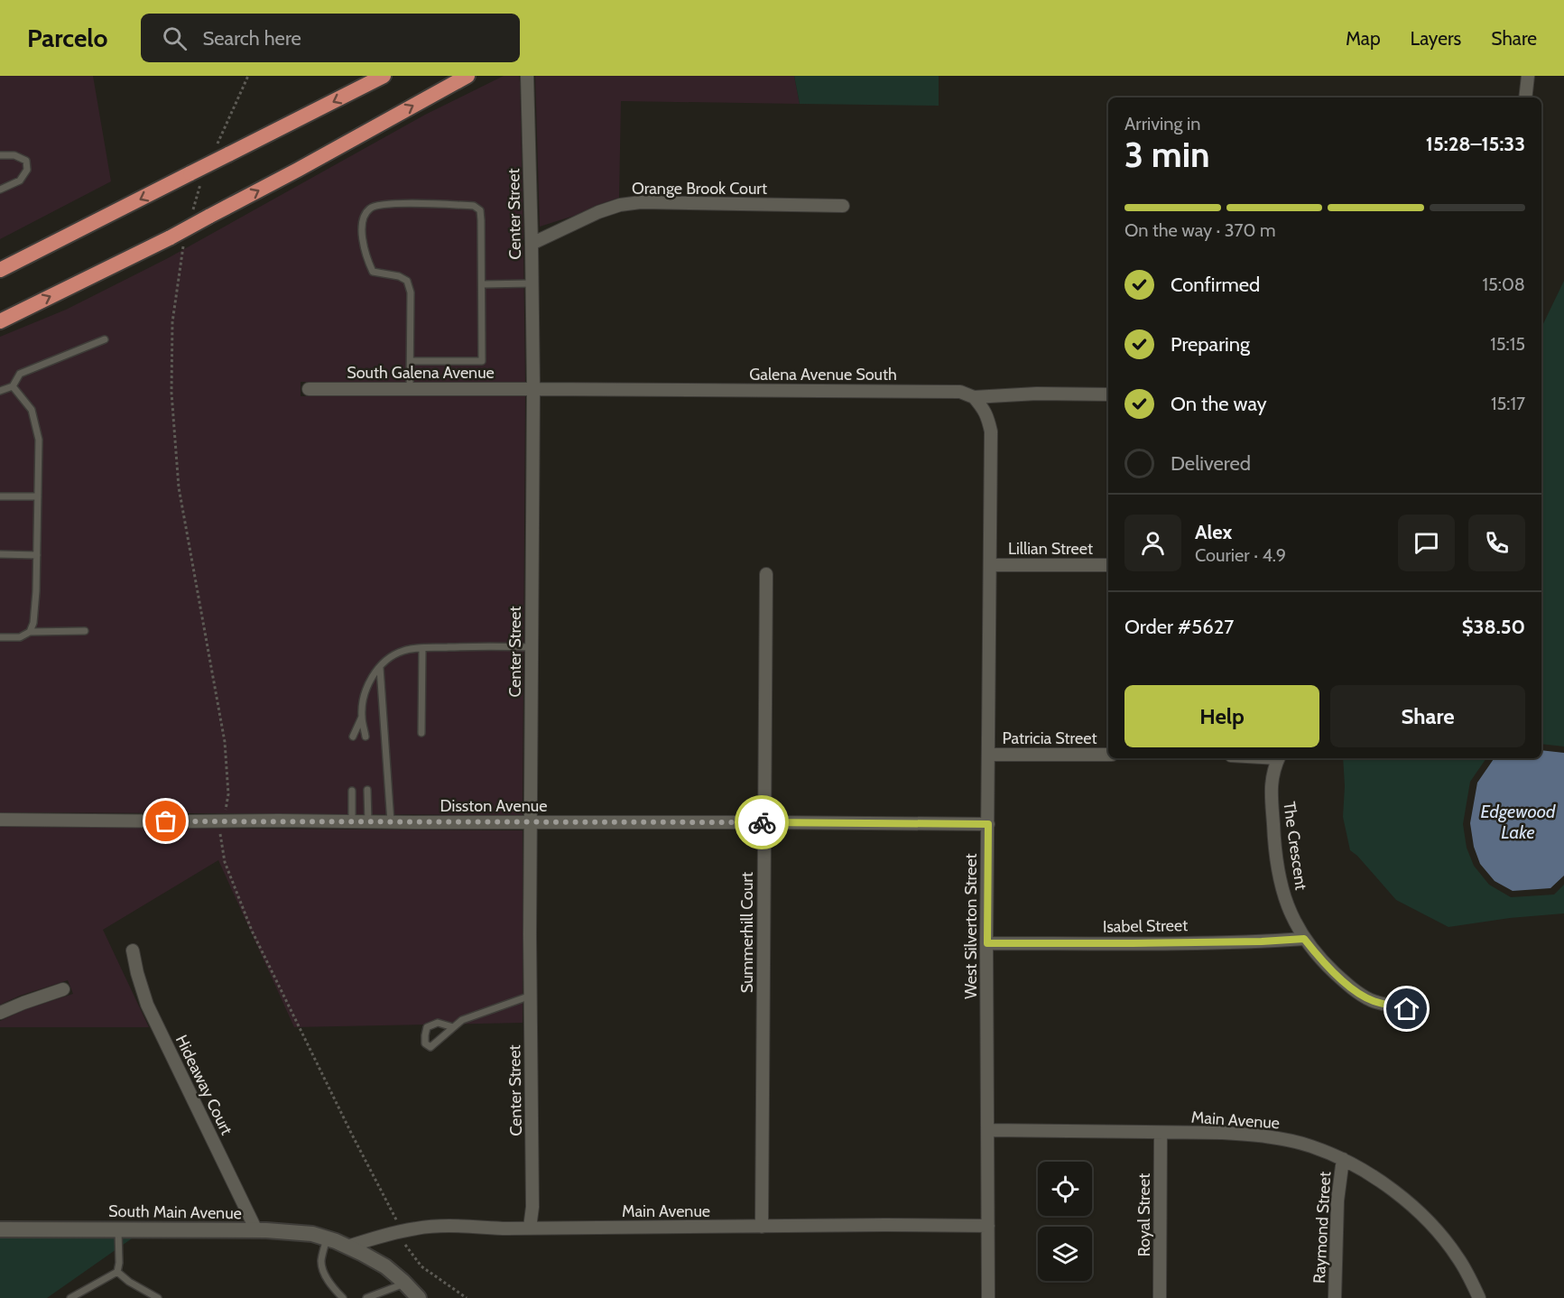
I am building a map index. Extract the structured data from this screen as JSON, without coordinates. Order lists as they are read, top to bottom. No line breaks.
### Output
{"streets":{"street":["Orange Brook Court","Center Street","South Galena Avenue","Galena Avenue South","Lillian Street","Patricia Street","Disston Avenue","The Crescent","West Silverton Street","Isabel Street","Summerhill Court","Hideaway Court","Main Avenue","South Main Avenue","Royal Street","Raymond Street"]},"crossings":[["Orange Brook Court","Center Street"],["Center Street","South Galena Avenue"],["Center Street","Galena Avenue South"],["Center Street","Disston Avenue"],["Center Street","Main Avenue"],["South Galena Avenue","Galena Avenue South"],["Galena Avenue South","West Silverton Street"],["Lillian Street","West Silverton Street"],["Patricia Street","West Silverton Street"],["Disston Avenue","West Silverton Street"],["Disston Avenue","Summerhill Court"],["The Crescent","Isabel Street"],["West Silverton Street","Isabel Street"],["West Silverton Street","Main Avenue"],["Summerhill Court","Main Avenue"],["Hideaway Court","South Main Avenue"],["Main Avenue","South Main Avenue"],["Main Avenue","Royal Street"],["Main Avenue","Raymond Street"]],"water":["Edgewood Lake"],"page":{"header":"Parcelo","search":"Search here","nav":["Map","Layers","Share"],"heading":["3 min","Arriving in","15:28–15:33"],"panel":["Alex","Courier · 4.9","Order #5627","$38.50"],"bar":"On the way · 370 m","list":[["Confirmed","15:08"],["Preparing","15:15"],["On the way","15:17"],"Delivered"],"buttons":["Help","Share"]}}
